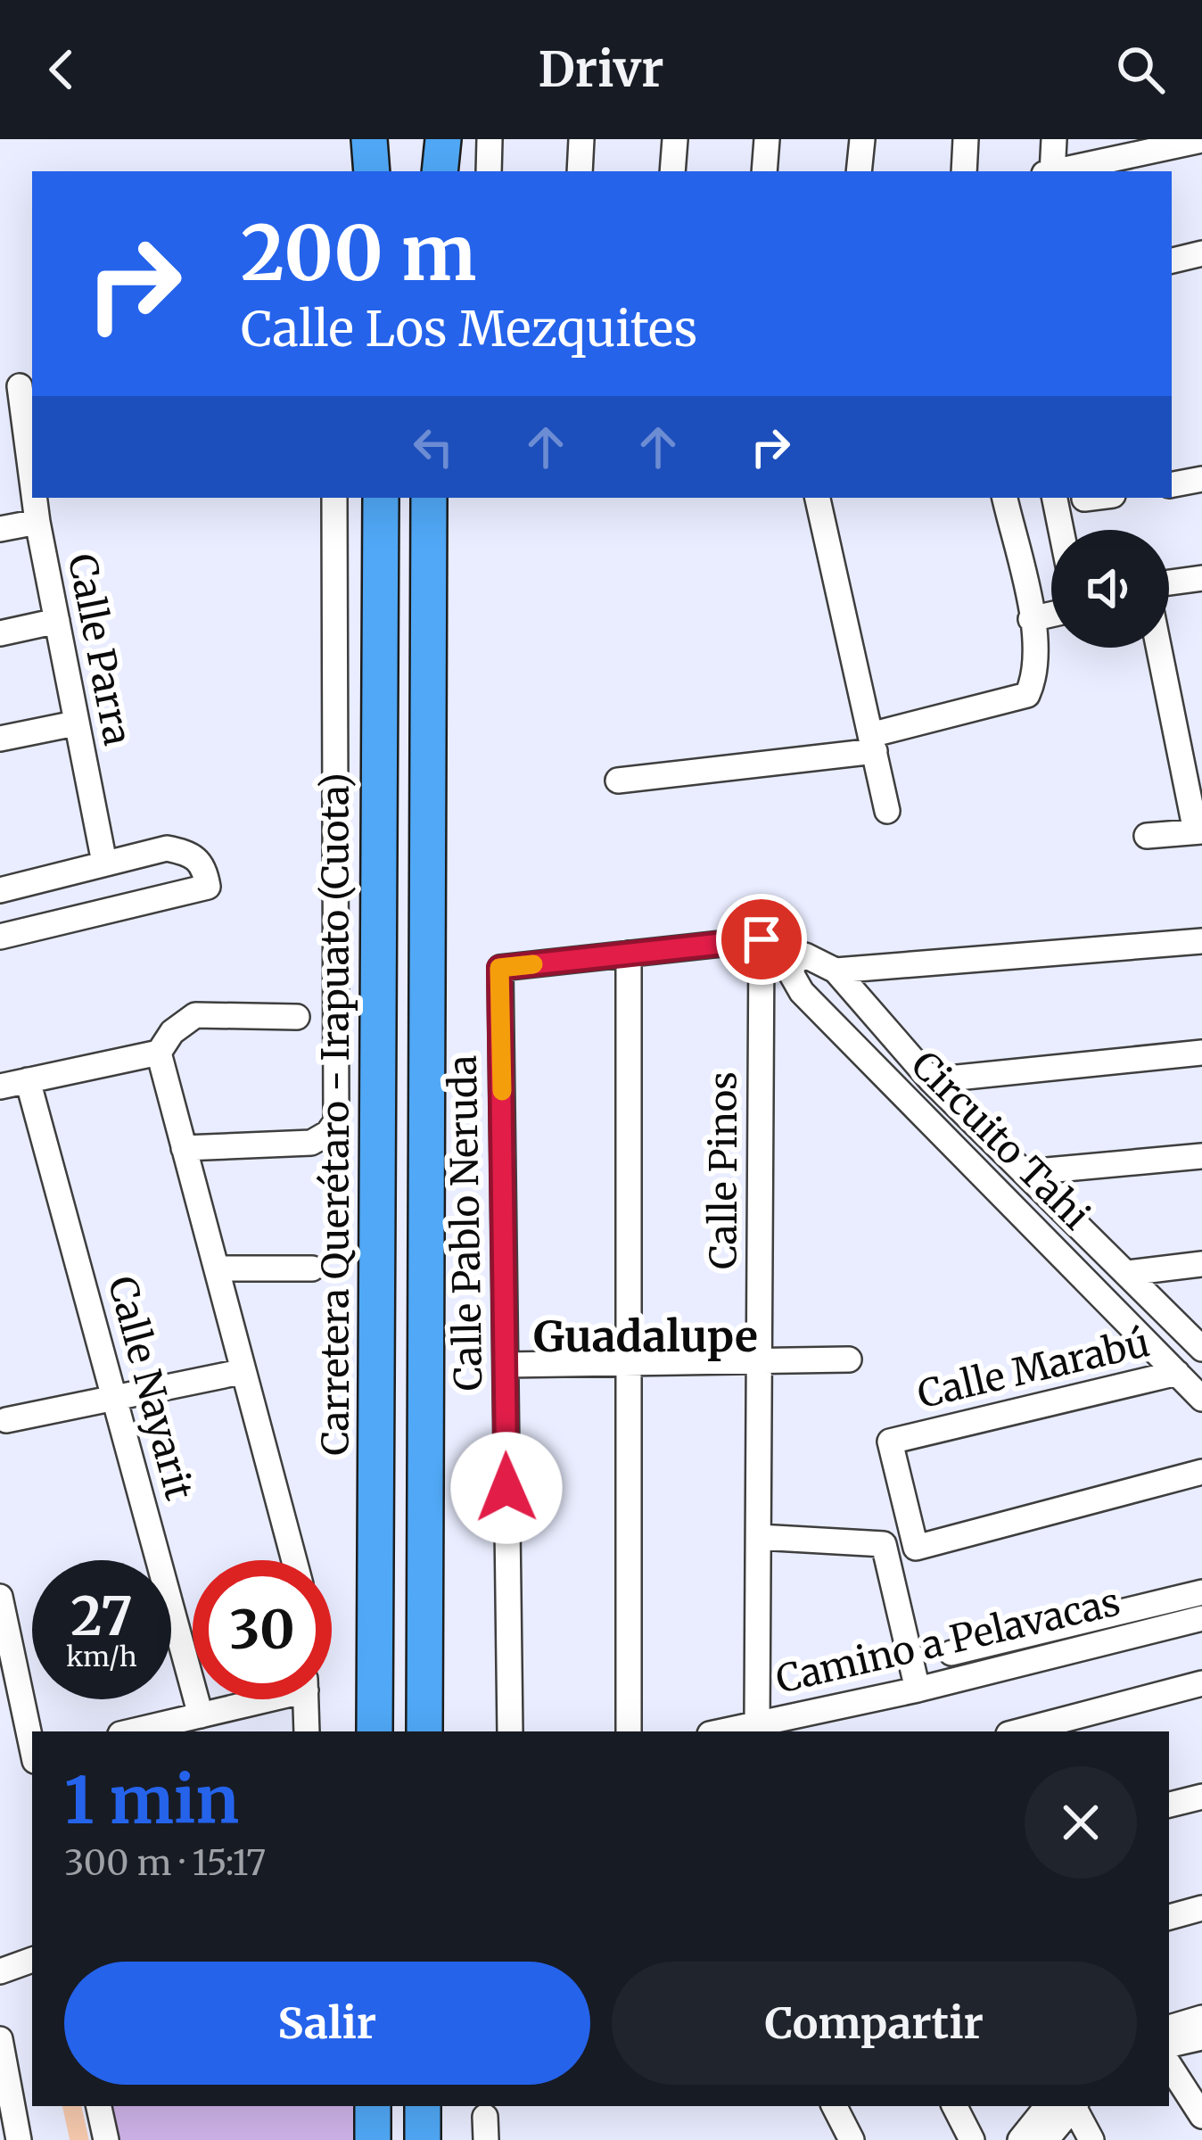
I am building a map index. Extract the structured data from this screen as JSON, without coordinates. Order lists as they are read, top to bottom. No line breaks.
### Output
{"streets":{"highway":["Carretera Querétaro - Irapuato (Cuota)"],"street":["Calle Parra","Circuito Tahi","Calle Pinos","Calle Pablo Neruda","Calle Marabú","Calle Nayarit","Camino a Pelavacas"]},"crossings":[["Circuito Tahi","Calle Marabú"],["Calle Pinos","Calle Pablo Neruda"],["Calle Pinos","Camino a Pelavacas"]],"districts":["Guadalupe"],"page":{"header":"Drivr","turn":["200 m","Calle Los Mezquites"],"speed":"27 km/h","limit":"30","heading":["1 min","300 m · 15:17"],"buttons":["Salir","Compartir"]}}
